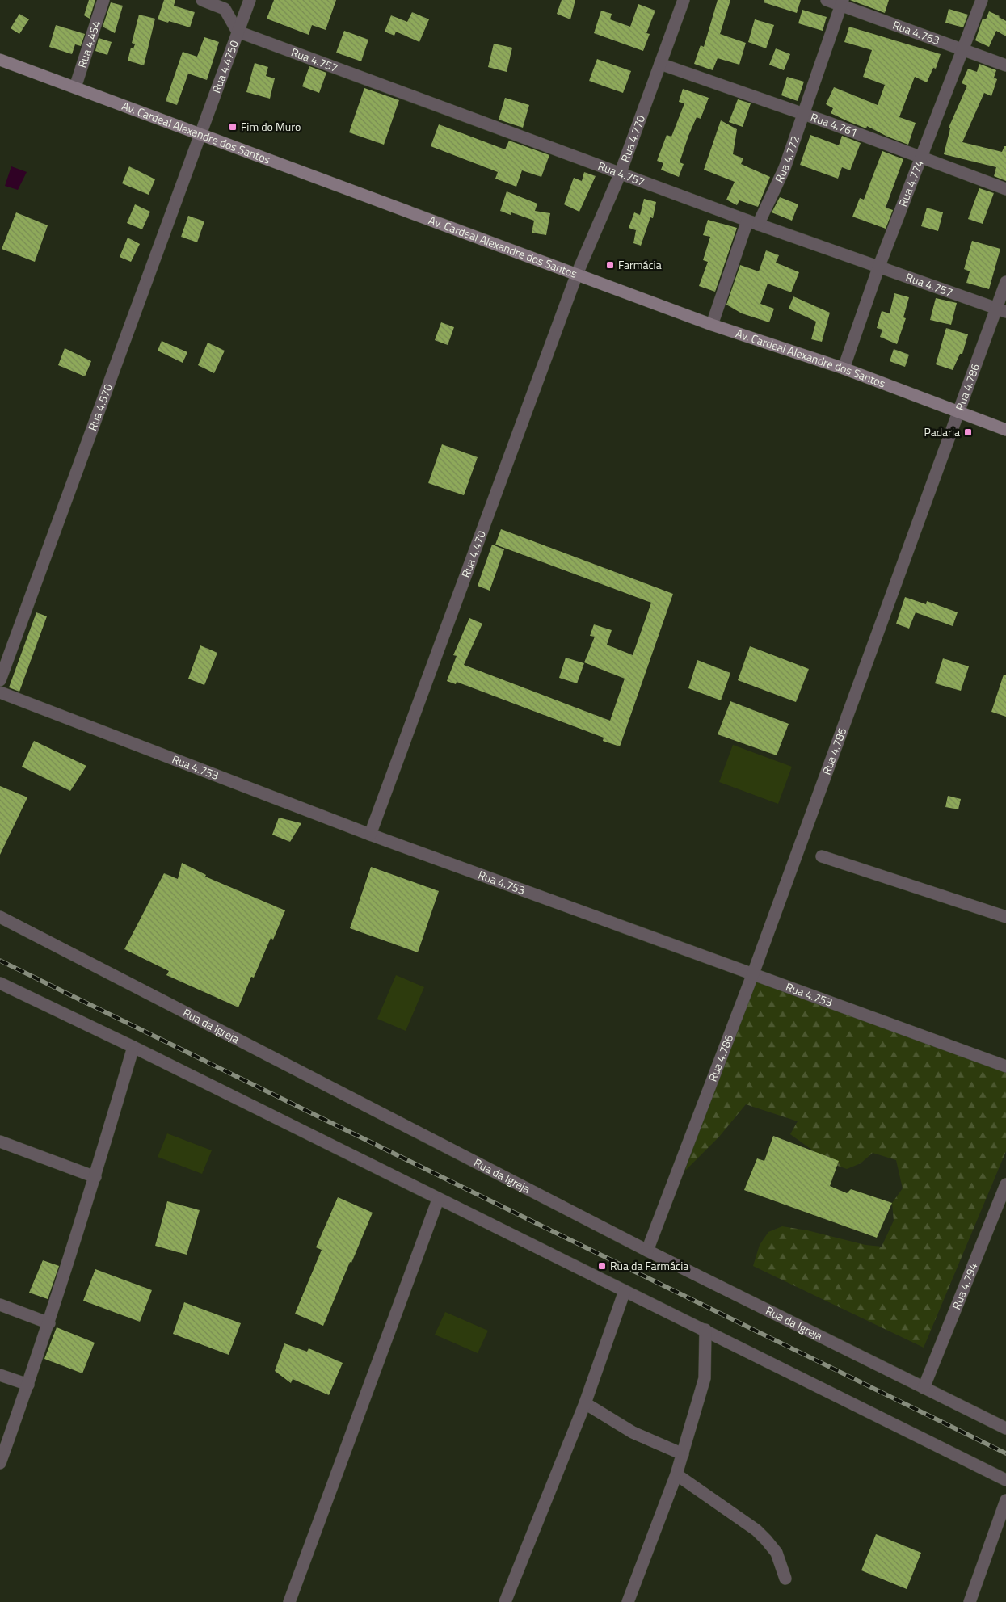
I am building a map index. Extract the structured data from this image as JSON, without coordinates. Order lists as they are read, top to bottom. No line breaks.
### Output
{"streets":{"main road":["Av. Cardeal Alexandre dos Santos"],"street":["Rua 4.763","Rua 4.454","Rua 4.757","Rua 4.4750","Rua 4.761","Rua 4.770","Rua 4.772","Rua 4.774","Rua 4.786","Rua 4.570","Rua 4.470","Rua 4.753","Rua da Igreja","Rua 4.794"]},"crossings":[["Rua 4.763","Rua 4.772"],["Rua 4.763","Rua 4.774"],["Rua 4.454","Av. Cardeal Alexandre dos Santos"],["Rua 4.757","Rua 4.4750"],["Rua 4.757","Rua 4.770"],["Rua 4.757","Rua 4.772"],["Rua 4.757","Rua 4.774"],["Rua 4.757","Rua 4.786"],["Rua 4.4750","Av. Cardeal Alexandre dos Santos"],["Rua 4.4750","Rua 4.570"],["Rua 4.761","Rua 4.770"],["Rua 4.761","Rua 4.772"],["Rua 4.761","Rua 4.774"],["Av. Cardeal Alexandre dos Santos","Rua 4.770"],["Av. Cardeal Alexandre dos Santos","Rua 4.772"],["Av. Cardeal Alexandre dos Santos","Rua 4.774"],["Av. Cardeal Alexandre dos Santos","Rua 4.786"],["Av. Cardeal Alexandre dos Santos","Rua 4.570"],["Av. Cardeal Alexandre dos Santos","Rua 4.470"],["Rua 4.770","Rua 4.470"],["Rua 4.786","Rua 4.753"],["Rua 4.786","Rua da Igreja"],["Rua 4.470","Rua 4.753"],["Rua da Igreja","Rua 4.794"]],"places":{"transit":["Fim do Muro","Farmácia","Padaria","Rua da Farmácia"]}}
